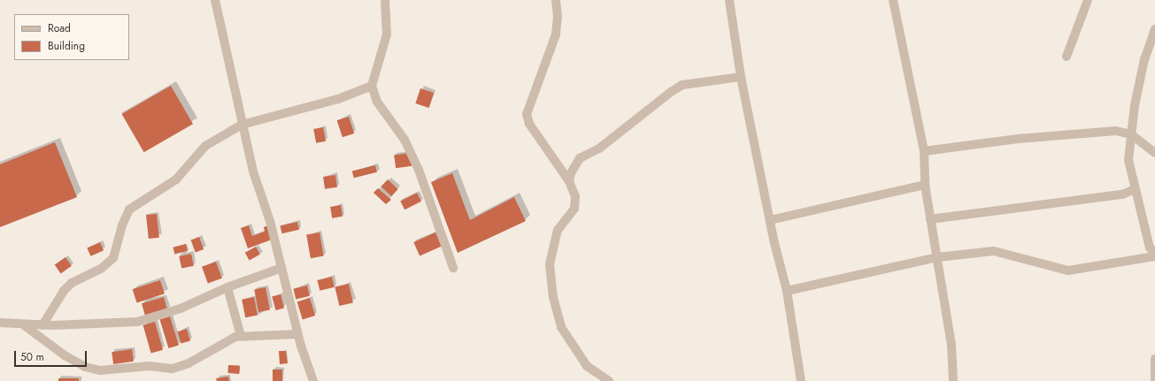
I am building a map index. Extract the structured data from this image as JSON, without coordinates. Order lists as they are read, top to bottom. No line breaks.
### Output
{"legend":["Road","Building"],"scale_bar":"50 m"}
